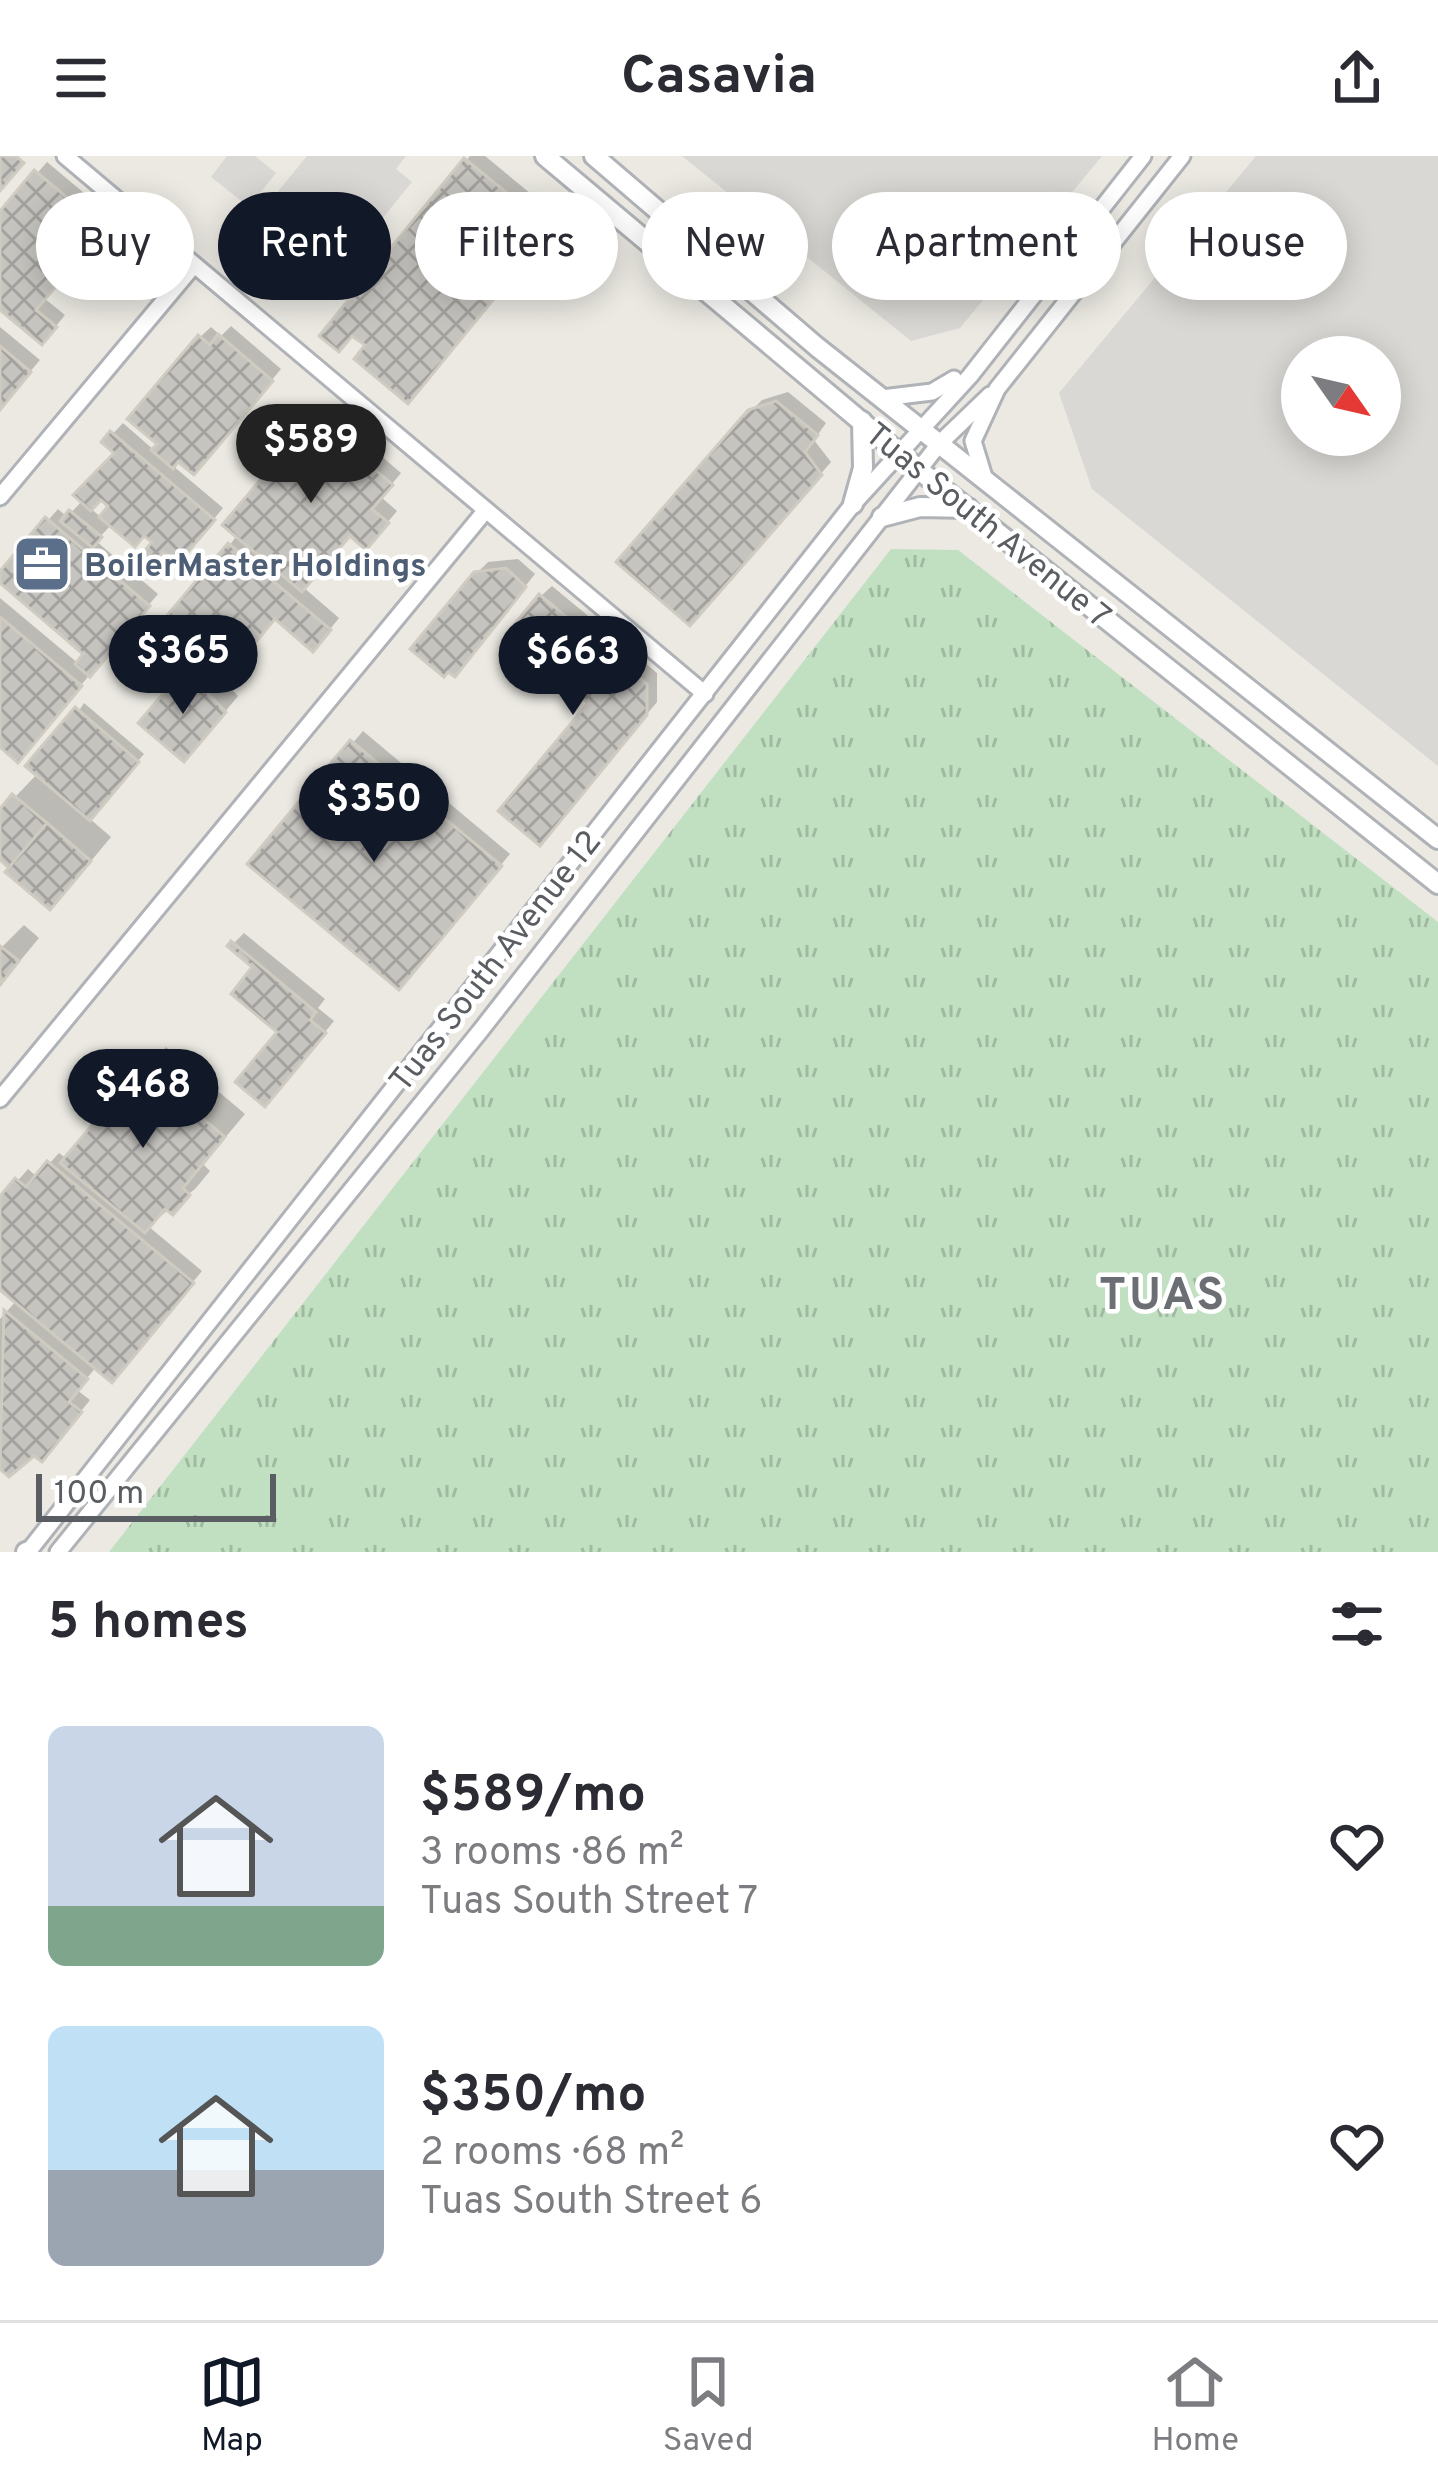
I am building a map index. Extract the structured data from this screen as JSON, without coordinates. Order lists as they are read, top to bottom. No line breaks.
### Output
{"streets":{"street":["Tuas South Avenue 7","Tuas South Avenue 12"]},"crossings":[["Tuas South Avenue 7","Tuas South Avenue 12"]],"districts":["TUAS"],"places":{"office":["BoilerMaster Holdings"]},"scale_bar":"100 m","north":"bottom right","page":{"header":"Casavia","chip":["Buy","Rent","Filters","New","Apartment","House"],"price":["$589","$365","$663","$350","$468"],"scale":"100 m","heading":"5 homes","list":[{"name":"$589/mo","note":"3 rooms · 86 m² · Tuas South Street 7"},{"name":"$350/mo","note":"2 rooms · 68 m² · Tuas South Street 6"}],"tabs":["Map","Saved","Home"]}}
